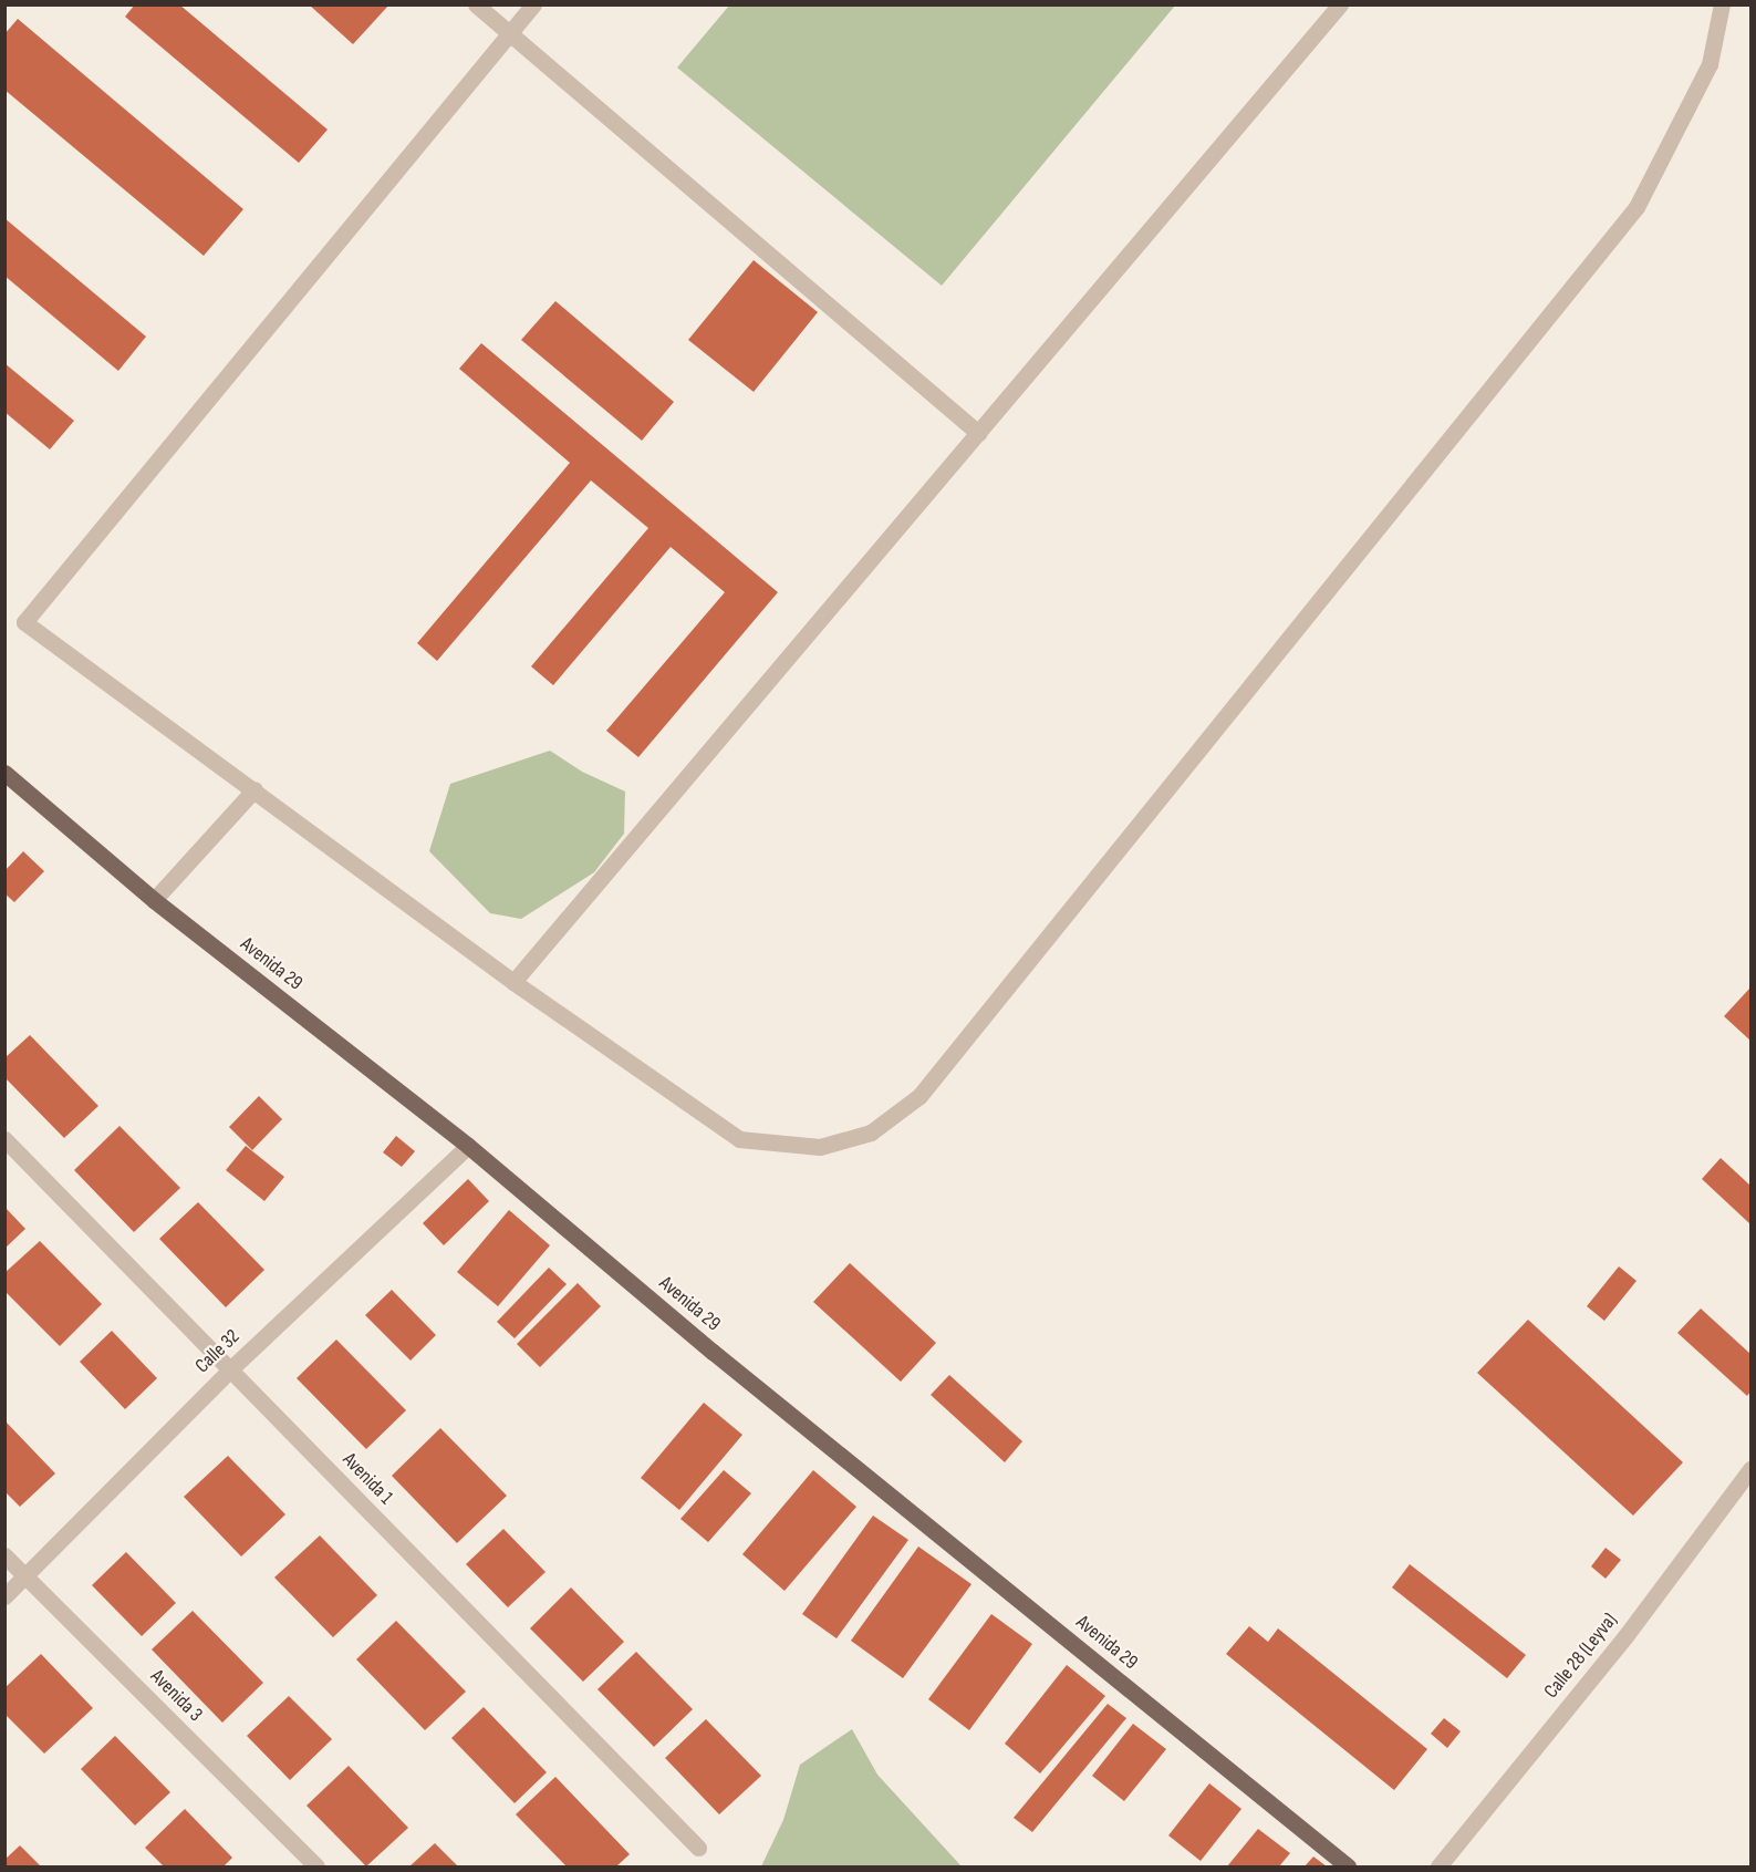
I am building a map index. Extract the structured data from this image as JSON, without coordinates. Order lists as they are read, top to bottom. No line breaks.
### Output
{"streets":{"main road":["Avenida 29"],"street":["Calle 32","Avenida 1","Calle 28 (Leyva)","Avenida 3"]},"crossings":[["Avenida 29","Calle 32"],["Calle 32","Avenida 1"],["Calle 32","Avenida 3"]]}
